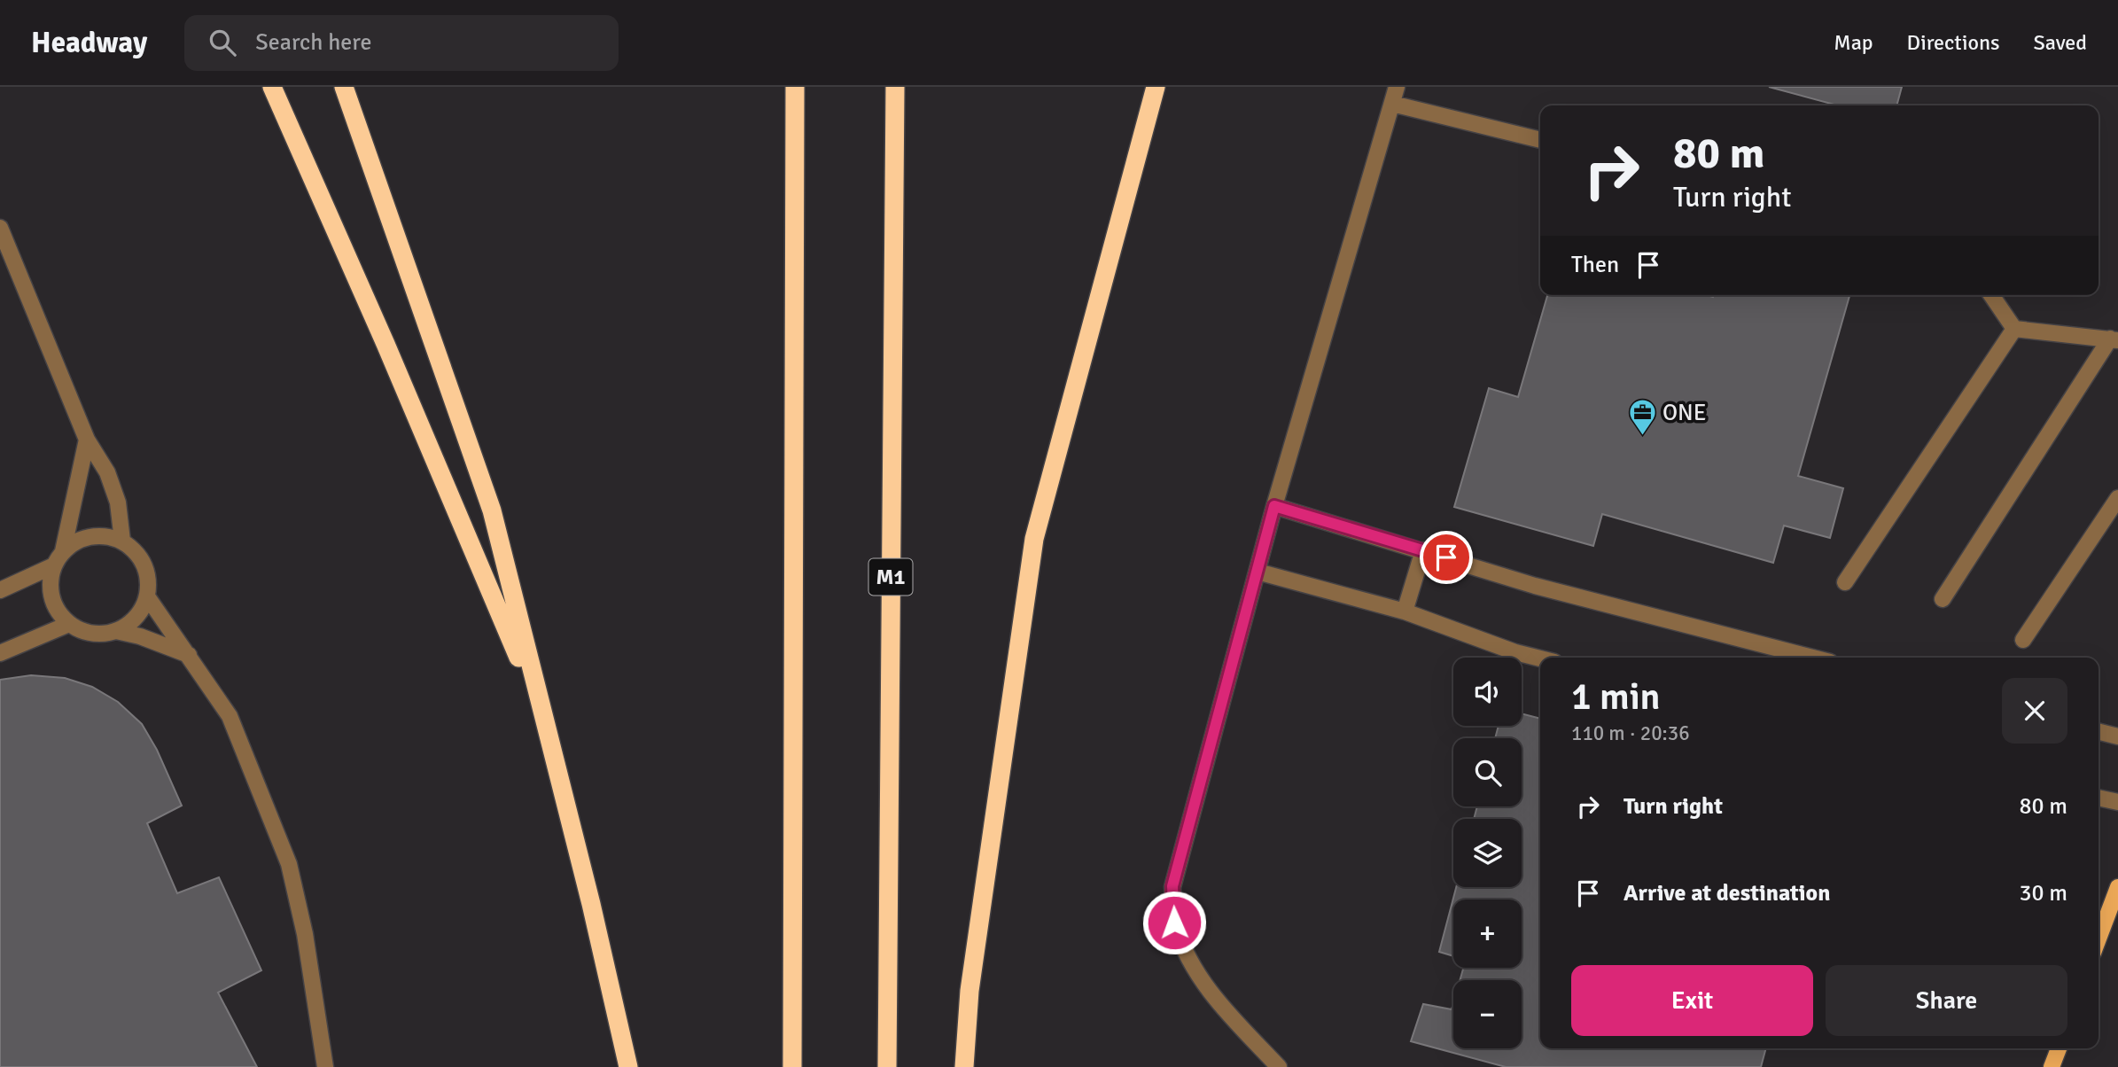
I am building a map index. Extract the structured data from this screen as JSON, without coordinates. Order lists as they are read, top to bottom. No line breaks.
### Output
{"streets":{"highway":["M1"]},"places":{"office":["ONE"]},"page":{"header":"Headway","search":"Search here","nav":["Map","Directions","Saved"],"turn":["80 m","Turn right"],"then":"Then","map_buttons":["+","−"],"heading":["1 min","110 m · 20:36"],"list":[{"name":"Turn right","value":"80 m"},{"name":"Arrive at destination","value":"30 m"}],"buttons":["Exit","Share"]}}
